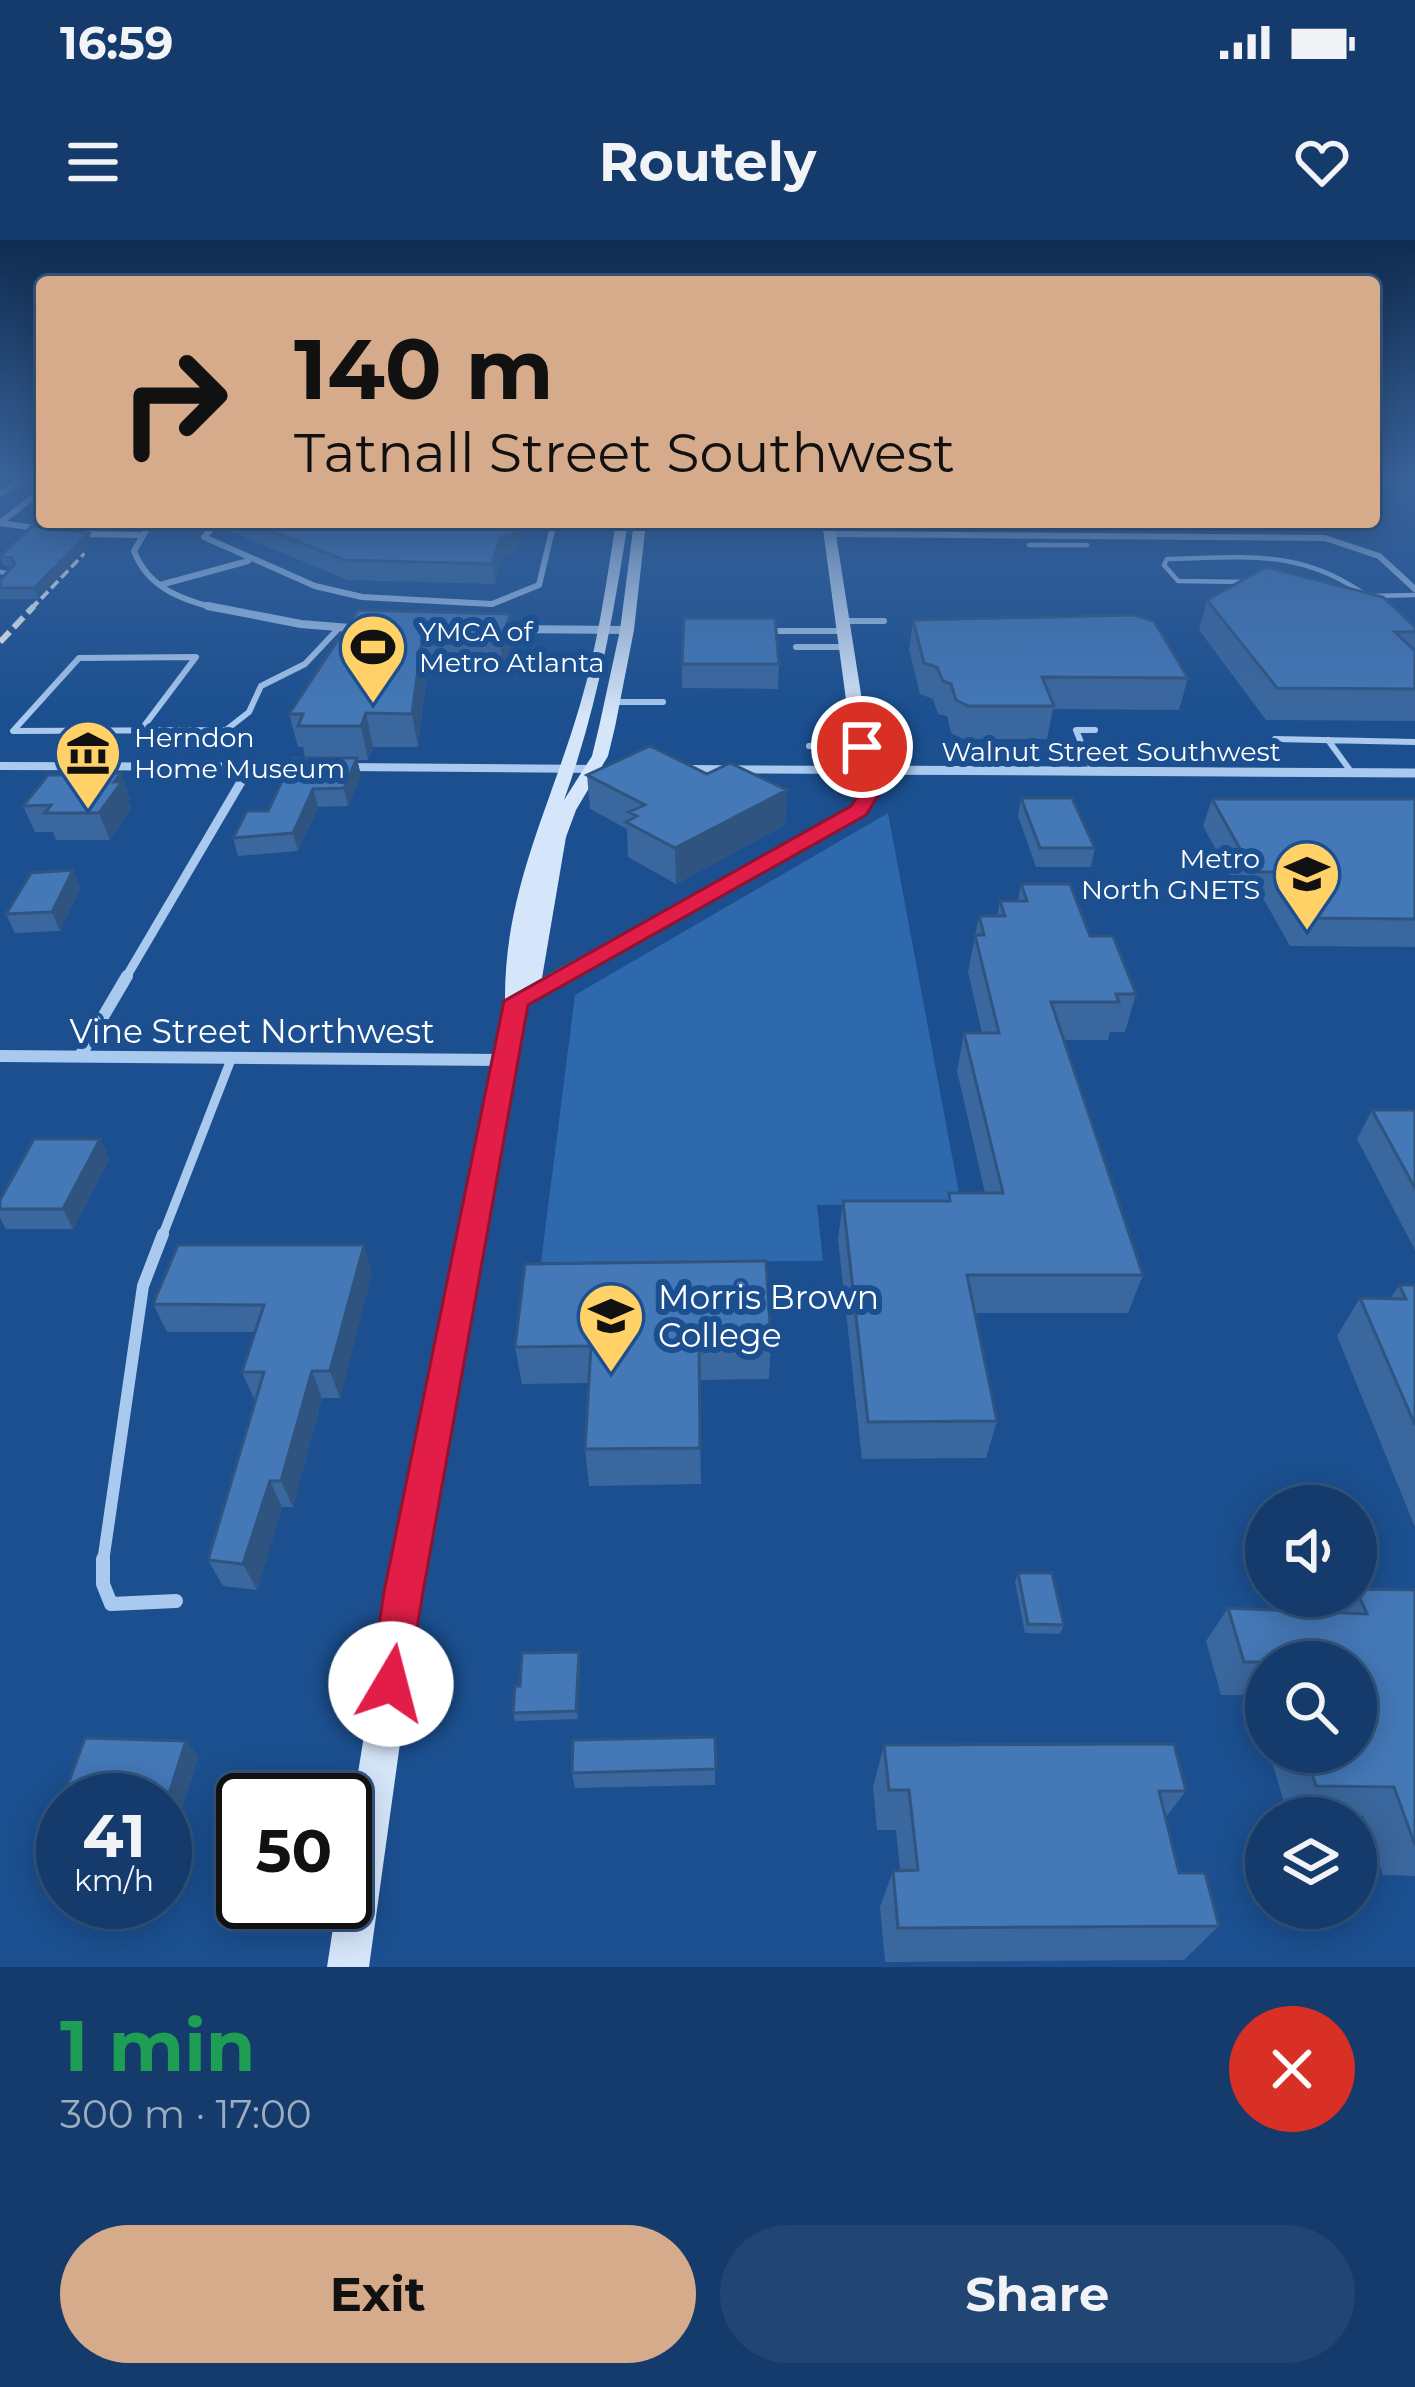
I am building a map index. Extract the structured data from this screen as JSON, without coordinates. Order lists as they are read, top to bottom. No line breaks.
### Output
{"streets":{"street":["Walnut Street Southwest","Vine Street Northwest"]},"places":{"sports":["YMCA of Metro Atlanta"],"museum":["Herndon Home Museum"],"school or university":["Metro North GNETS","Morris Brown College"]},"page":{"status":"16:59","header":"Routely","turn":["140 m","Tatnall Street Southwest"],"speed":"41 km/h","limit":"50","heading":["1 min","300 m · 17:00"],"buttons":["Exit","Share"]}}
